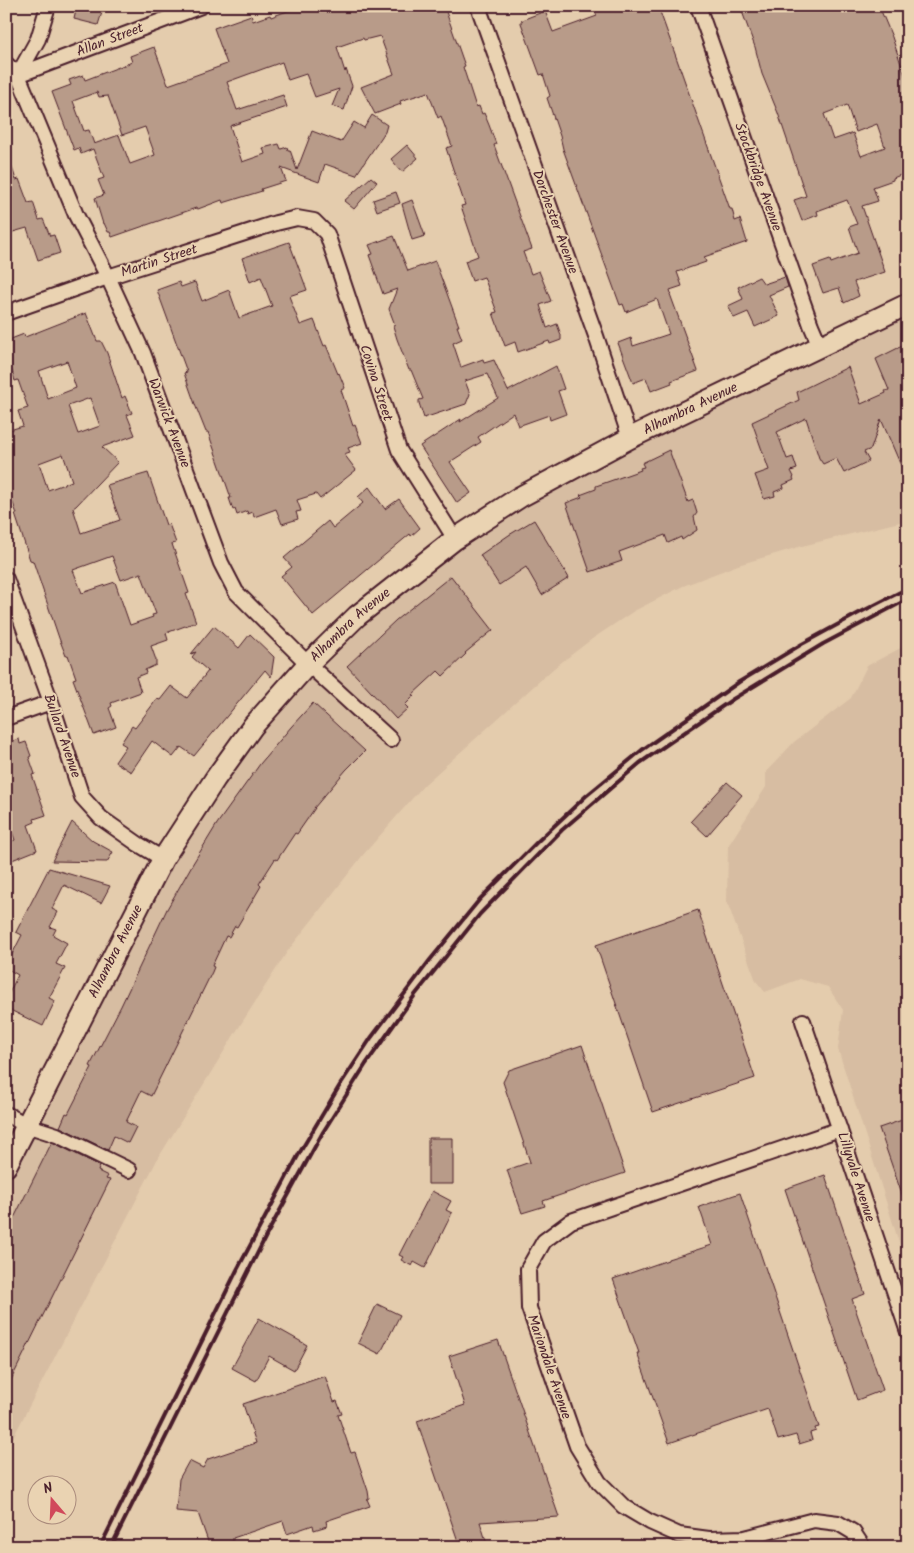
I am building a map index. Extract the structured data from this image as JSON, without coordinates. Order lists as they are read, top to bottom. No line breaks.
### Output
{"streets":{"main road":["Alhambra Avenue"],"street":["Allan Street","Stockbridge Avenue","Dorchester Avenue","Martin Street","Covina Street","Warwick Avenue","Bullard Avenue","Lillyvale Avenue","Mariondale Avenue"]},"crossings":[["Allan Street","Warwick Avenue"],["Stockbridge Avenue","Alhambra Avenue"],["Dorchester Avenue","Alhambra Avenue"],["Martin Street","Covina Street"],["Martin Street","Warwick Avenue"],["Covina Street","Alhambra Avenue"],["Alhambra Avenue","Warwick Avenue"],["Alhambra Avenue","Bullard Avenue"],["Lillyvale Avenue","Mariondale Avenue"]],"north":"top"}
